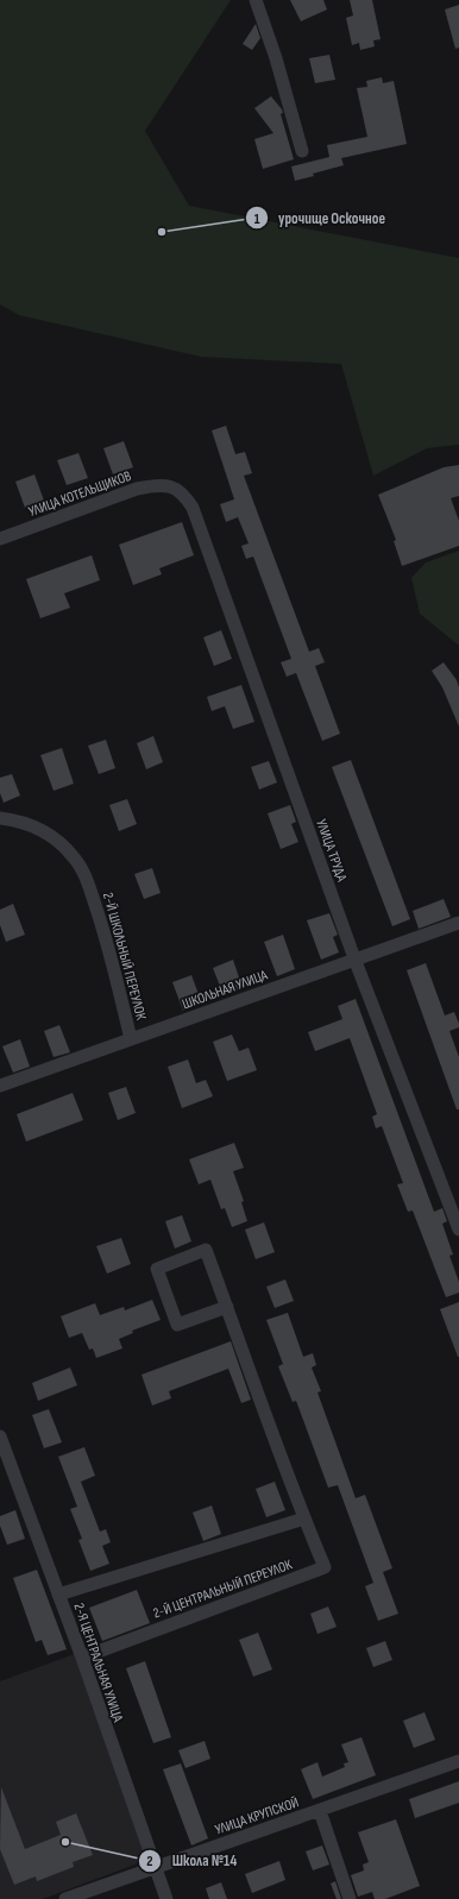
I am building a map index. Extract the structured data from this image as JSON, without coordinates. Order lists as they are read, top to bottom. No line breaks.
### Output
{"streets":{"street":["УЛИЦА КОТЕЛЬЩИКОВ","УЛИЦА ТРУДА","2-Й ШКОЛЬНЫЙ ПЕРЕУЛОК","ШКОЛЬНАЯ УЛИЦА","2-Й ЦЕНТРАЛЬНЫЙ ПЕРЕУЛОК","2-Я ЦЕНТРАЛЬНАЯ УЛИЦА","УЛИЦА КРУПСКОЙ"]},"crossings":[["УЛИЦА КОТЕЛЬЩИКОВ","УЛИЦА ТРУДА"],["УЛИЦА ТРУДА","ШКОЛЬНАЯ УЛИЦА"],["2-Й ШКОЛЬНЫЙ ПЕРЕУЛОК","ШКОЛЬНАЯ УЛИЦА"],["2-Й ЦЕНТРАЛЬНЫЙ ПЕРЕУЛОК","2-Я ЦЕНТРАЛЬНАЯ УЛИЦА"],["2-Я ЦЕНТРАЛЬНАЯ УЛИЦА","УЛИЦА КРУПСКОЙ"]],"places":["урочище Оскочное","Школа №14"]}
